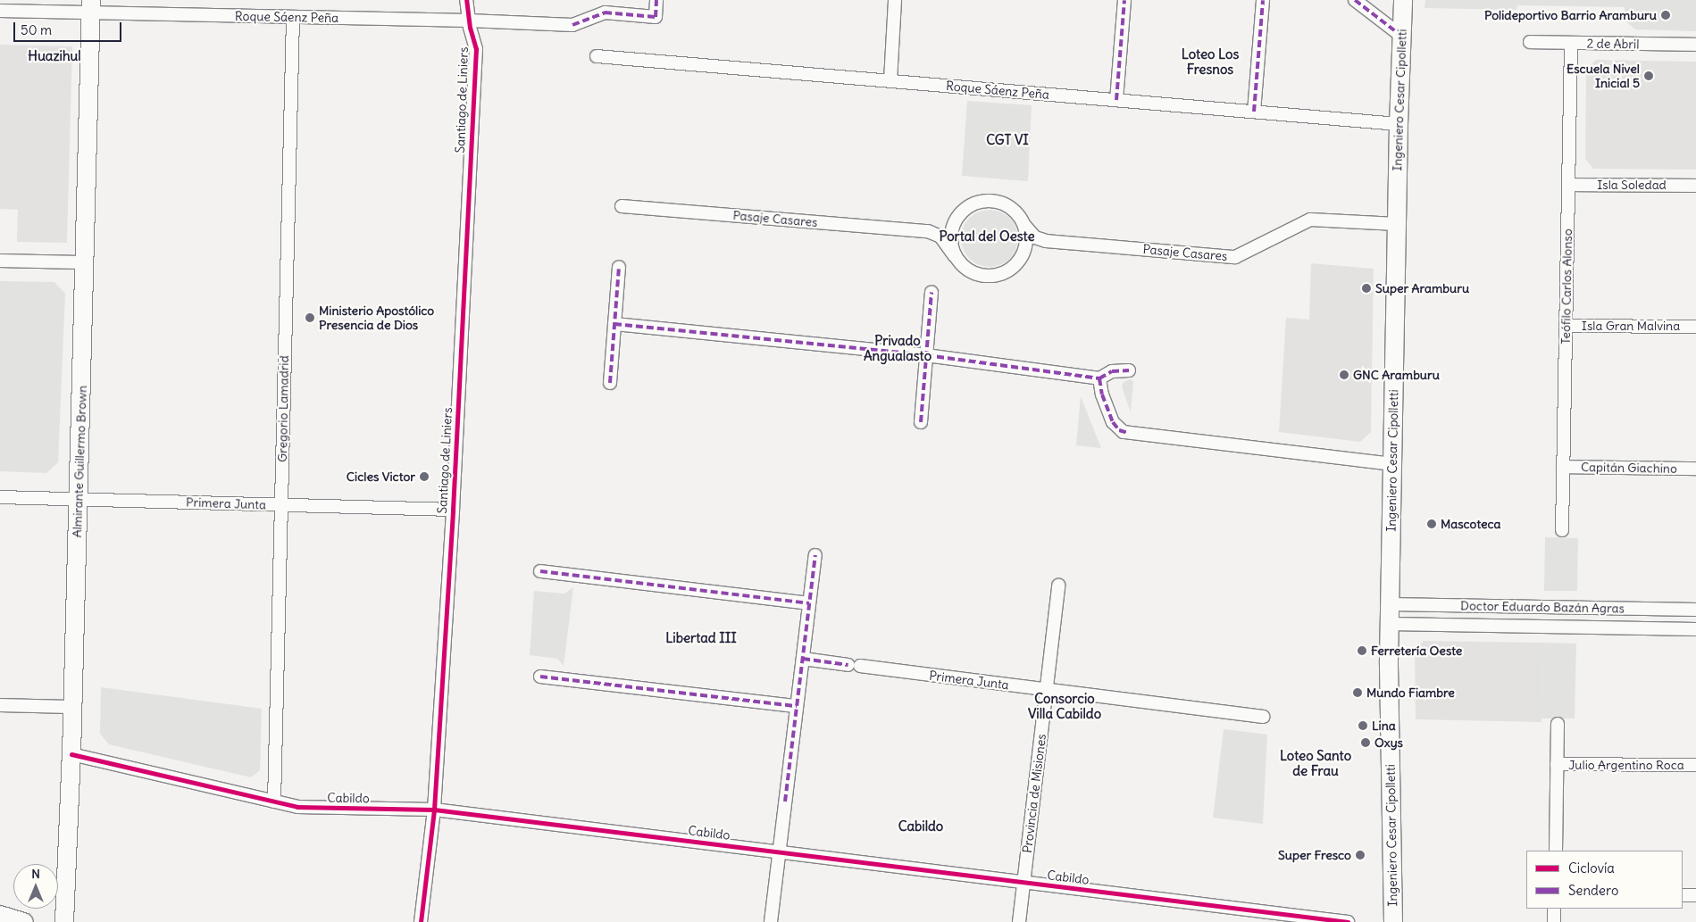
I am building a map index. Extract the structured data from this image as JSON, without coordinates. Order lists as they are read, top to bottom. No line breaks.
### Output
{"streets":{"main road":["Ingeniero Cesar Cipolletti","Almirante Guillermo Brown"],"street":["Roque Sáenz Peña","2 de Abril","Santiago de Liniers","Isla Soledad","Pasaje Casares","Teófilo Carlos Alonso","Isla Gran Malvina","Gregorio Lamadrid","Capitán Giachino","Primera Junta","Doctor Eduardo Bazán Agras","Julio Argentino Roca","Provincia de Misiones","Cabildo"]},"crossings":[["Roque Sáenz Peña","Santiago de Liniers"],["Roque Sáenz Peña","Ingeniero Cesar Cipolletti"],["Roque Sáenz Peña","Gregorio Lamadrid"],["Roque Sáenz Peña","Almirante Guillermo Brown"],["2 de Abril","Teófilo Carlos Alonso"],["Santiago de Liniers","Primera Junta"],["Santiago de Liniers","Cabildo"],["Ingeniero Cesar Cipolletti","Pasaje Casares"],["Ingeniero Cesar Cipolletti","Doctor Eduardo Bazán Agras"],["Isla Soledad","Teófilo Carlos Alonso"],["Teófilo Carlos Alonso","Isla Gran Malvina"],["Teófilo Carlos Alonso","Capitán Giachino"],["Gregorio Lamadrid","Primera Junta"],["Gregorio Lamadrid","Cabildo"],["Almirante Guillermo Brown","Primera Junta"],["Almirante Guillermo Brown","Cabildo"],["Primera Junta","Provincia de Misiones"],["Provincia de Misiones","Cabildo"]],"districts":["Loteo Los Fresnos","Huazihul","CGT VI","Portal del Oeste","Privado Angualasto","Libertad III","Consorcio Villa Cabildo","Loteo Santo de Frau","Cabildo"],"places":["Polideportivo Barrio Aramburu","Escuela Nivel Inicial 5","Super Aramburu","Ministerio Apostólico Presencia de Dios","GNC Aramburu","Cicles Victor","Mascoteca","Ferretería Oeste","Mundo Fiambre","Lina","Oxys","Super Fresco"],"legend":["Ciclovía","Sendero"],"scale_bar":"50 m","north":"top"}
